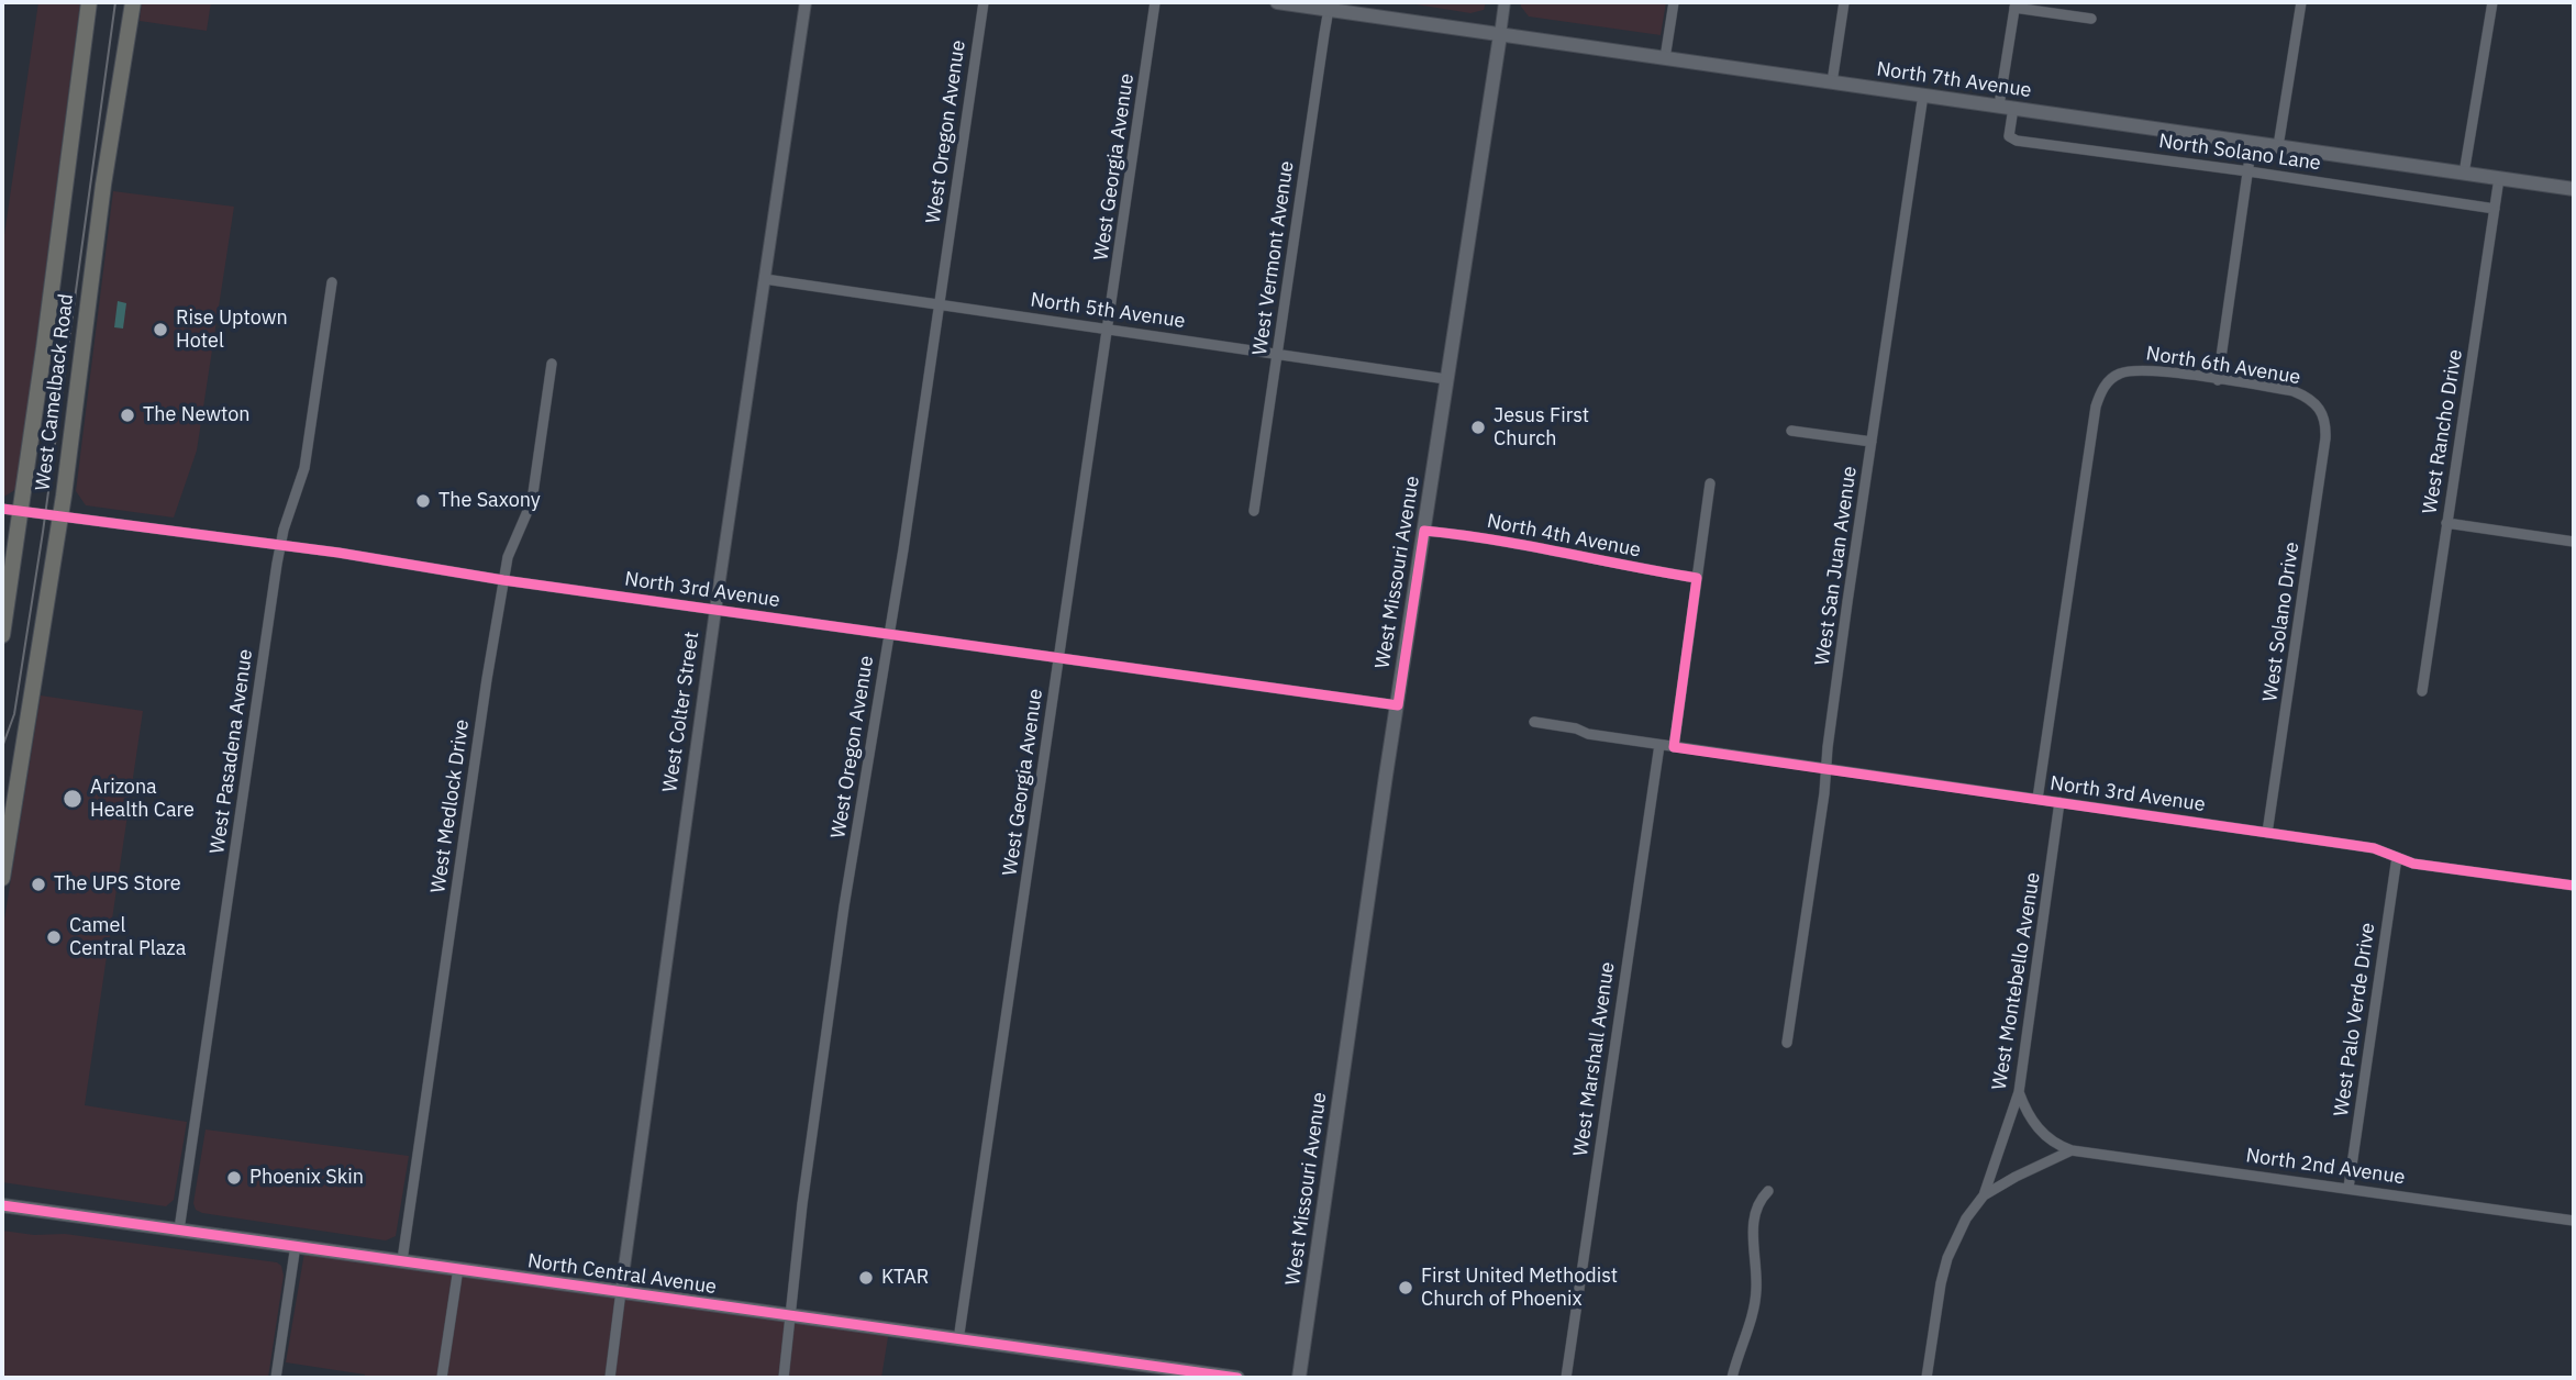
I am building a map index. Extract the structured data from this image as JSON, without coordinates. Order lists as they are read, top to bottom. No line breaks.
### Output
{"streets":{"main road":["North 7th Avenue","West Camelback Road","West Missouri Avenue","North Central Avenue"],"street":["West Oregon Avenue","North Solano Lane","West Georgia Avenue","West Vermont Avenue","North 5th Avenue","North 6th Avenue","West Rancho Drive","North 4th Avenue","West San Juan Avenue","North 3rd Avenue","West Solano Drive","West Colter Street","West Pasadena Avenue","West Medlock Drive","West Montebello Avenue","West Palo Verde Drive","West Marshall Avenue","North 2nd Avenue"]},"crossings":[["North 7th Avenue","North Solano Lane"],["North 7th Avenue","West Vermont Avenue"],["North 7th Avenue","West Rancho Drive"],["North 7th Avenue","West San Juan Avenue"],["North 7th Avenue","West Missouri Avenue"],["West Oregon Avenue","North 5th Avenue"],["West Oregon Avenue","North 3rd Avenue"],["West Oregon Avenue","North Central Avenue"],["North Solano Lane","West Rancho Drive"],["West Georgia Avenue","North 5th Avenue"],["West Georgia Avenue","North 3rd Avenue"],["West Georgia Avenue","North Central Avenue"],["West Vermont Avenue","North 5th Avenue"],["North 5th Avenue","West Missouri Avenue"],["North 5th Avenue","West Colter Street"],["North 6th Avenue","North 3rd Avenue"],["North 6th Avenue","West Solano Drive"],["West Camelback Road","North 3rd Avenue"],["North 4th Avenue","West Missouri Avenue"],["West San Juan Avenue","North 3rd Avenue"],["West Missouri Avenue","North 3rd Avenue"],["North 3rd Avenue","West Solano Drive"],["North 3rd Avenue","West Colter Street"],["North 3rd Avenue","West Pasadena Avenue"],["North 3rd Avenue","West Medlock Drive"],["North 3rd Avenue","West Montebello Avenue"],["North 3rd Avenue","West Palo Verde Drive"],["North 3rd Avenue","West Marshall Avenue"],["West Colter Street","North Central Avenue"],["West Pasadena Avenue","North Central Avenue"],["West Medlock Drive","North Central Avenue"],["West Montebello Avenue","North 2nd Avenue"],["West Palo Verde Drive","North 2nd Avenue"]],"places":["Rise Uptown Hotel","The Newton","Jesus First Church","The Saxony","Arizona Health Care","The UPS Store","Camel Central Plaza","Phoenix Skin","KTAR","First United Methodist Church of Phoenix"]}
